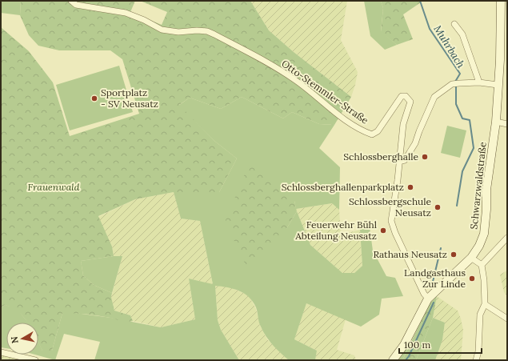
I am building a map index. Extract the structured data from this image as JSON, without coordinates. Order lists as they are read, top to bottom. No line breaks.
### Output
{"streets":{"main road":["Schwarzwaldstraße"],"street":["Otto-Stemmler-Straße"]},"crossings":[["Otto-Stemmler-Straße","Schwarzwaldstraße"]],"water":["Muhrbach"],"parks":["Frauenwald"],"places":["Sportplatz - SV Neusatz","Schlossberghalle","Schlossberghallenparkplatz","Schlossbergschule Neusatz","Feuerwehr Bühl Abteilung Neusatz","Rathaus Neusatz","Landgasthaus Zur Linde"],"scale_bar":"100 m","north":"left"}
